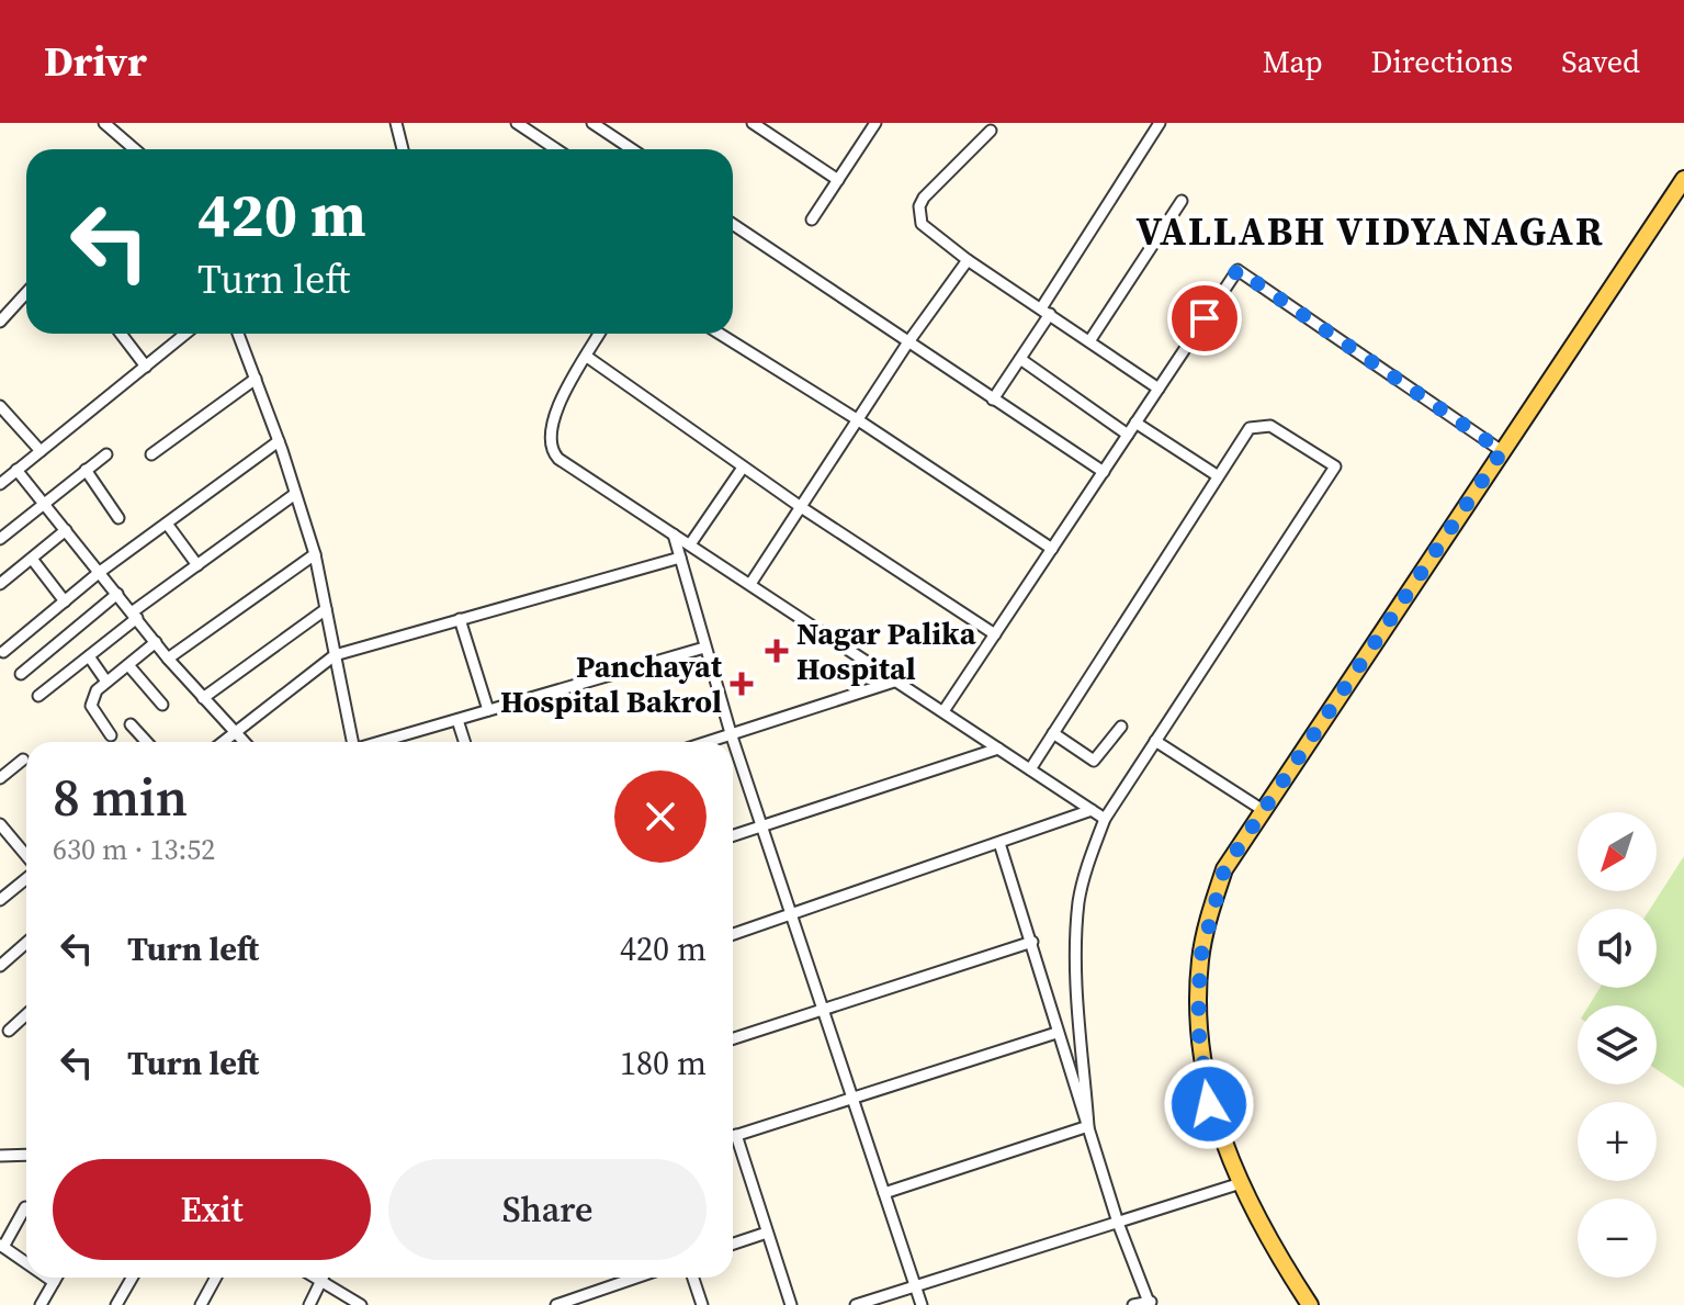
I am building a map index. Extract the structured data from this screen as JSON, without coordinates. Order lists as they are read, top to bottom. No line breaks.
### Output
{"districts":["VALLABH VIDYANAGAR"],"places":{"health":["Nagar Palika Hospital","Panchayat Hospital Bakrol"]},"north":"bottom left","page":{"header":"Drivr","nav":["Map","Directions","Saved"],"turn":["420 m","Turn left"],"heading":["8 min","630 m · 13:52"],"map_buttons":["+","−"],"list":[{"name":"Turn left","value":"420 m"},{"name":"Turn left","value":"180 m"}],"buttons":["Exit","Share"]}}
